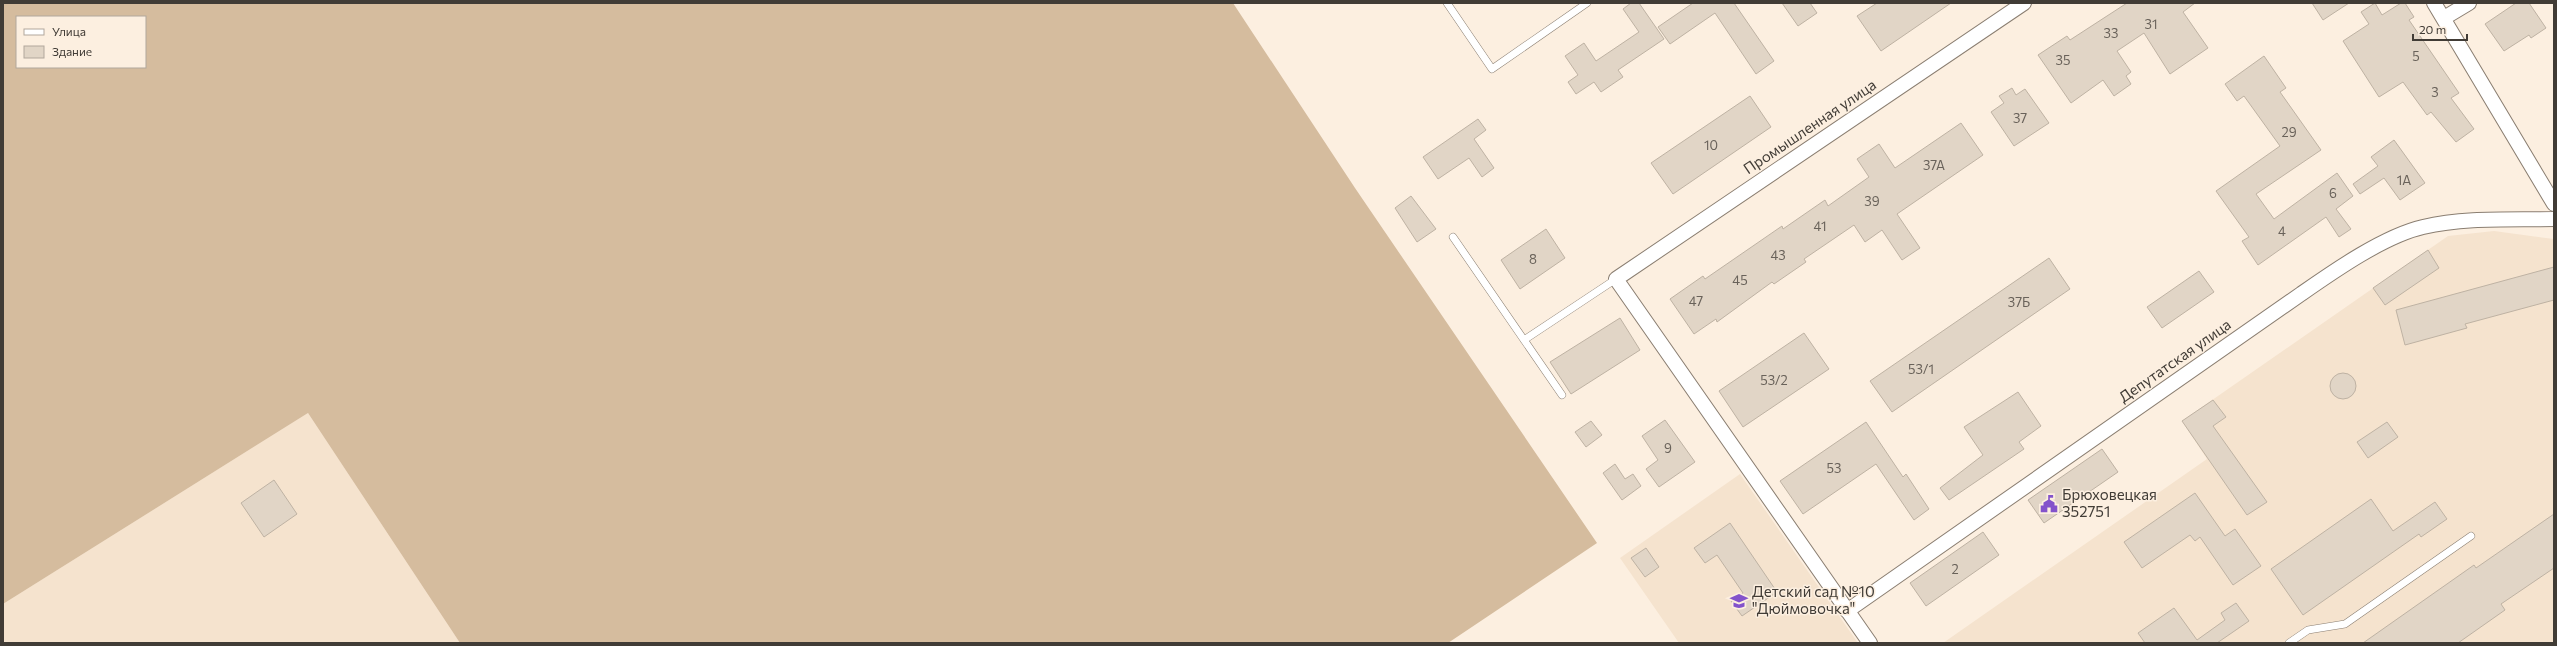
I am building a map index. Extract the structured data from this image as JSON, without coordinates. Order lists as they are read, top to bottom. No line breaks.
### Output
{"streets":{"street":["Промышленная улица","Депутатская улица"]},"places":{"public building":["Брюховецкая 352751"],"school or university":["Детский сад №10 \"Дюймовочка\""]},"house_numbers":["31","33","5","35","3","37","29","10","37А","1А","6","39","41","4","43","8","45","47","37Б","53/1","53/2","9","53","2"],"legend":["Улица","Здание"],"scale_bar":"20 m"}
